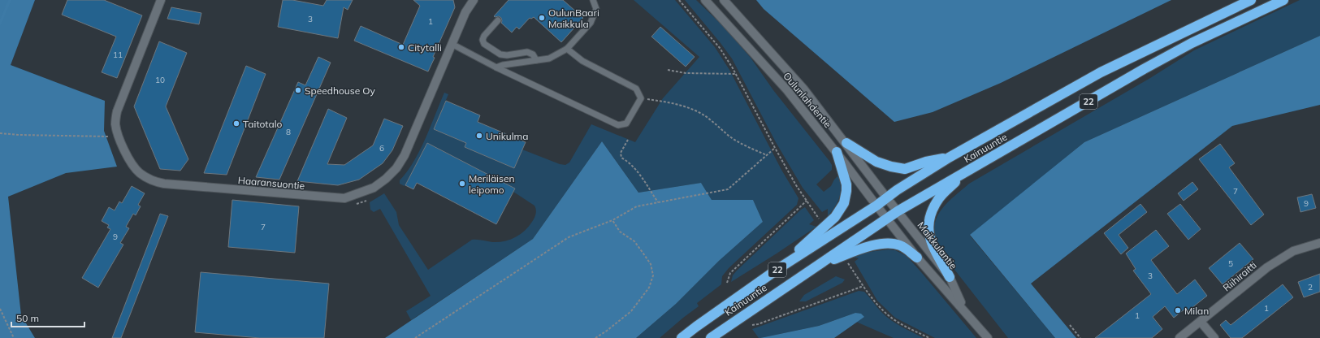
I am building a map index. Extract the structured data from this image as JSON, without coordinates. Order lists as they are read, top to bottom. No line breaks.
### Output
{"streets":{"highway":["22","Kainuuntie"],"main road":["Oulunlahdentie","Haaransuontie","Maikkulantie","Riihiraitti"]},"crossings":[["Oulunlahdentie","Kainuuntie"],["Oulunlahdentie","Maikkulantie"],["Kainuuntie","Maikkulantie"]],"places":["OulunBaari Maikkula","Citytalli","Speedhouse Oy","Taitotalo","Unikulma","Meriläisen leipomo","Milan"],"house_numbers":["3","1","11","10","8","6","7","9","7","9","5","3","2","1","1"],"scale_bar":"50 m"}
